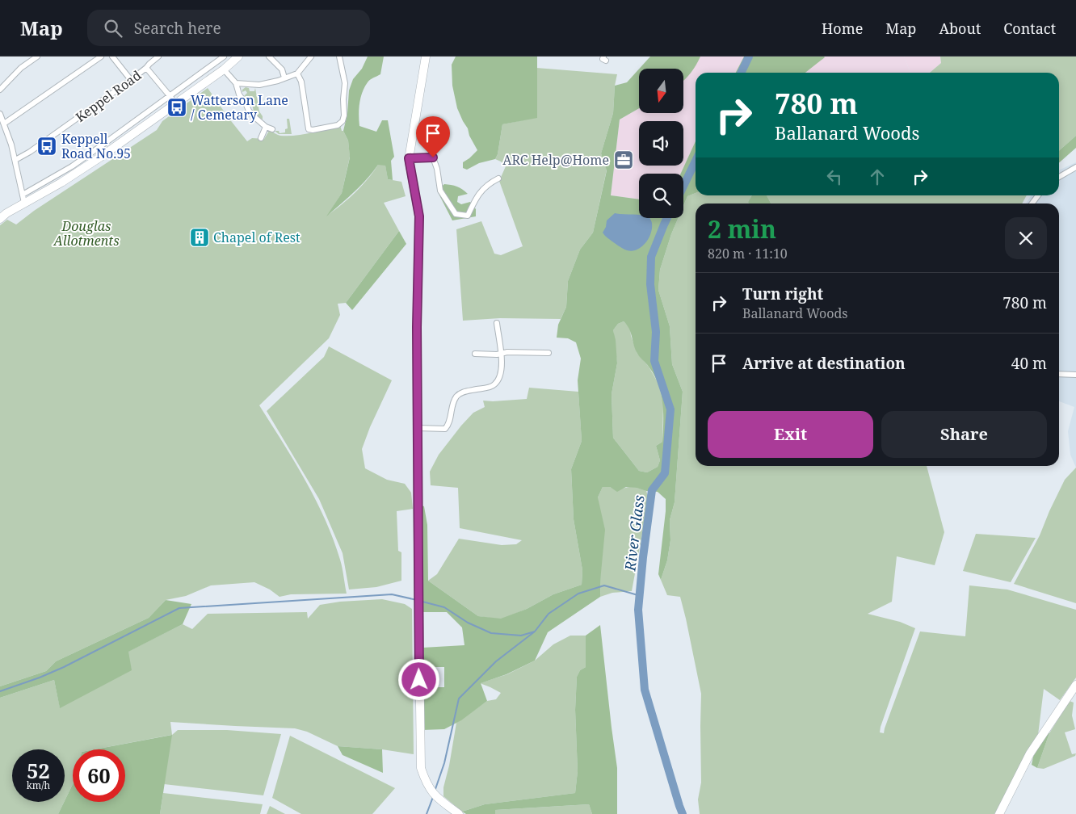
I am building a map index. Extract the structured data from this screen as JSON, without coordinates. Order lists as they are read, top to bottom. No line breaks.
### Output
{"streets":{"street":["Keppel Road"]},"water":["River Glass"],"parks":["Douglas Allotments"],"places":{"bus stop":["Watterson Lane / Cemetary","Keppell Road No.95"],"office":["ARC Help@Home"],"building":["Chapel of Rest"]},"north":"bottom","page":{"header":"Map","search":"Search here","nav":["Home","Map","About","Contact"],"turn":["780 m","Ballanard Woods"],"heading":["2 min","820 m · 11:10"],"list":[{"name":"Turn right","note":"Ballanard Woods","value":"780 m"},{"name":"Arrive at destination","value":"40 m"}],"buttons":["Exit","Share"],"speed":"52 km/h","limit":"60"}}
